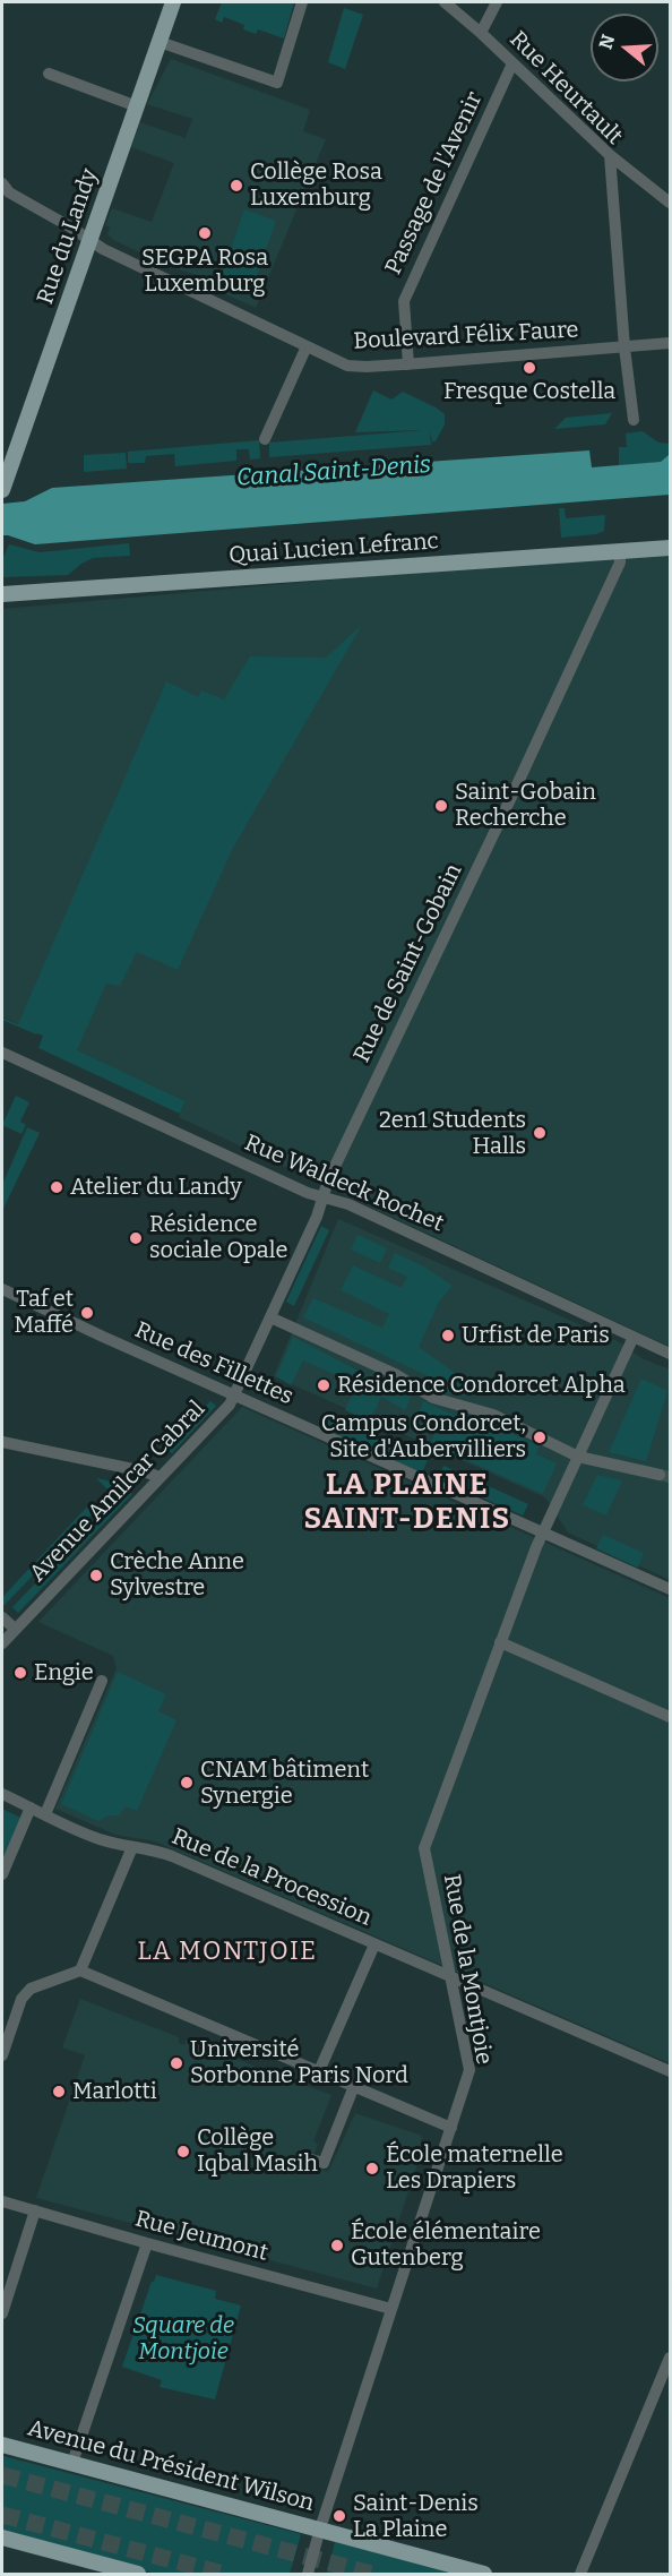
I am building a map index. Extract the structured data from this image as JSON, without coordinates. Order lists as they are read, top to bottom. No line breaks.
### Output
{"streets":{"main road":["Rue du Landy","Quai Lucien Lefranc","Avenue du Président Wilson"],"street":["Rue Heurtault","Passage de l'Avenir","Boulevard Félix Faure","Rue de Saint-Gobain","Rue Waldeck Rochet","Rue des Fillettes","Avenue Amilcar Cabral","Rue de la Procession","Rue de la Montjoie","Rue Jeumont"]},"crossings":[["Rue Heurtault","Passage de l'Avenir"],["Rue Heurtault","Boulevard Félix Faure"],["Passage de l'Avenir","Boulevard Félix Faure"],["Rue du Landy","Boulevard Félix Faure"],["Quai Lucien Lefranc","Rue de Saint-Gobain"],["Rue de Saint-Gobain","Rue Waldeck Rochet"],["Rue de Saint-Gobain","Rue des Fillettes"],["Rue de Saint-Gobain","Avenue Amilcar Cabral"],["Rue Waldeck Rochet","Rue de la Montjoie"],["Rue des Fillettes","Avenue Amilcar Cabral"],["Rue des Fillettes","Rue de la Montjoie"],["Rue de la Procession","Rue de la Montjoie"],["Rue de la Montjoie","Rue Jeumont"],["Rue de la Montjoie","Avenue du Président Wilson"]],"districts":["LA PLAINE SAINT-DENIS","LA MONTJOIE"],"water":["Canal Saint-Denis"],"parks":["Square de Montjoie"],"places":["Collège Rosa Luxemburg","SEGPA Rosa Luxemburg","Fresque Costella","Saint-Gobain Recherche","2en1 Students Halls","Atelier du Landy","Résidence sociale Opale","Taf et Maffé","Urfist de Paris","Résidence Condorcet Alpha","Campus Condorcet, Site d'Aubervilliers","Crèche Anne Sylvestre","Engie","CNAM bâtiment Synergie","Université Sorbonne Paris Nord","Marlotti","Collège Iqbal Masih","École maternelle Les Drapiers","École élémentaire Gutenberg","Saint-Denis La Plaine"],"north":"left"}
